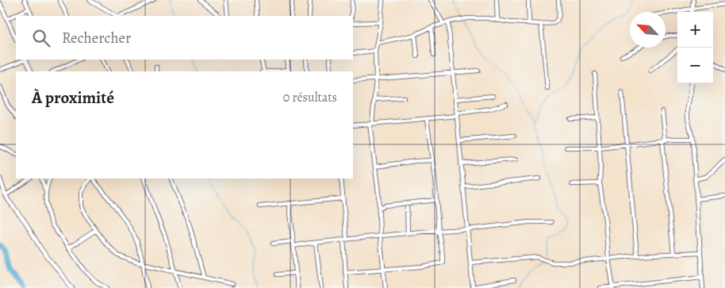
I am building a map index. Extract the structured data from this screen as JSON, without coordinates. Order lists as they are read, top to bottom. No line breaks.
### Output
{"north":"top left","page":{"map_buttons":["+","−"],"search":"Rechercher","heading":["À proximité","0 résultats"]}}
